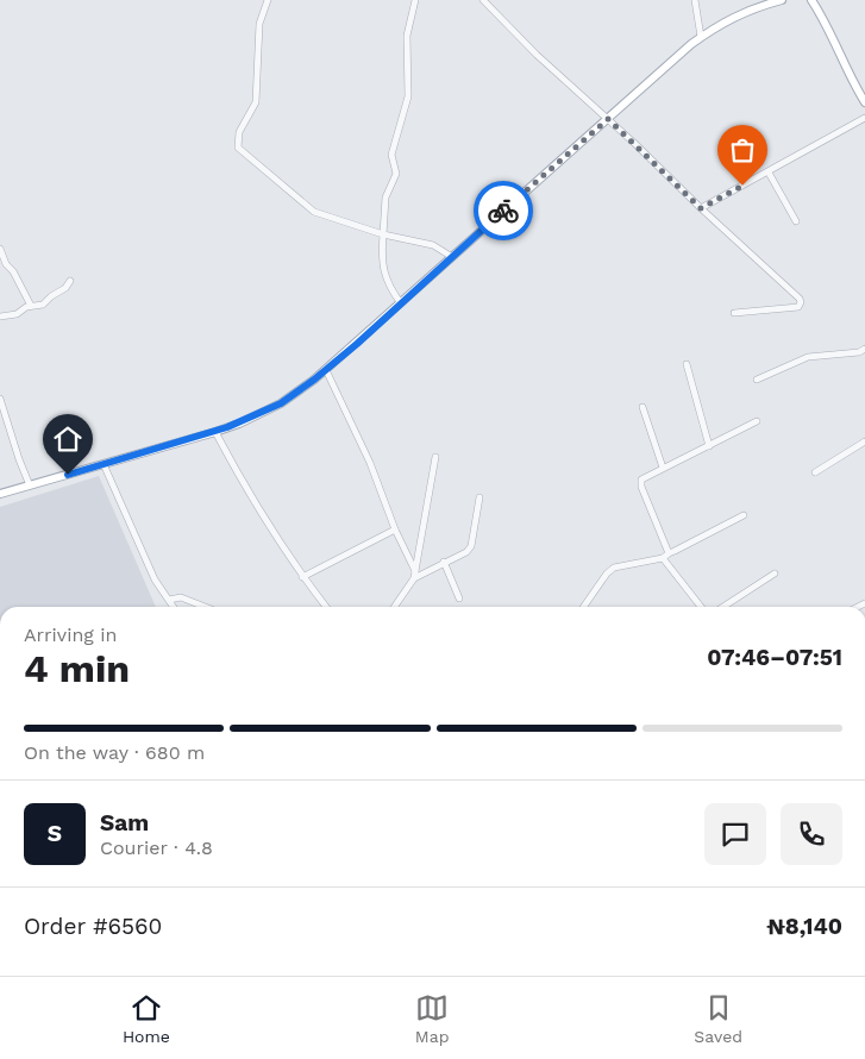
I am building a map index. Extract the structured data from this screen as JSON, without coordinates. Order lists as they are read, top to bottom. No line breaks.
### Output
{"page":{"heading":["4 min","Arriving in","07:46–07:51"],"panel":["Sam","Courier · 4.8","Order #6560","₦8,140"],"bar":"On the way · 680 m","round":"S","tabs":["Home","Map","Saved"]}}
